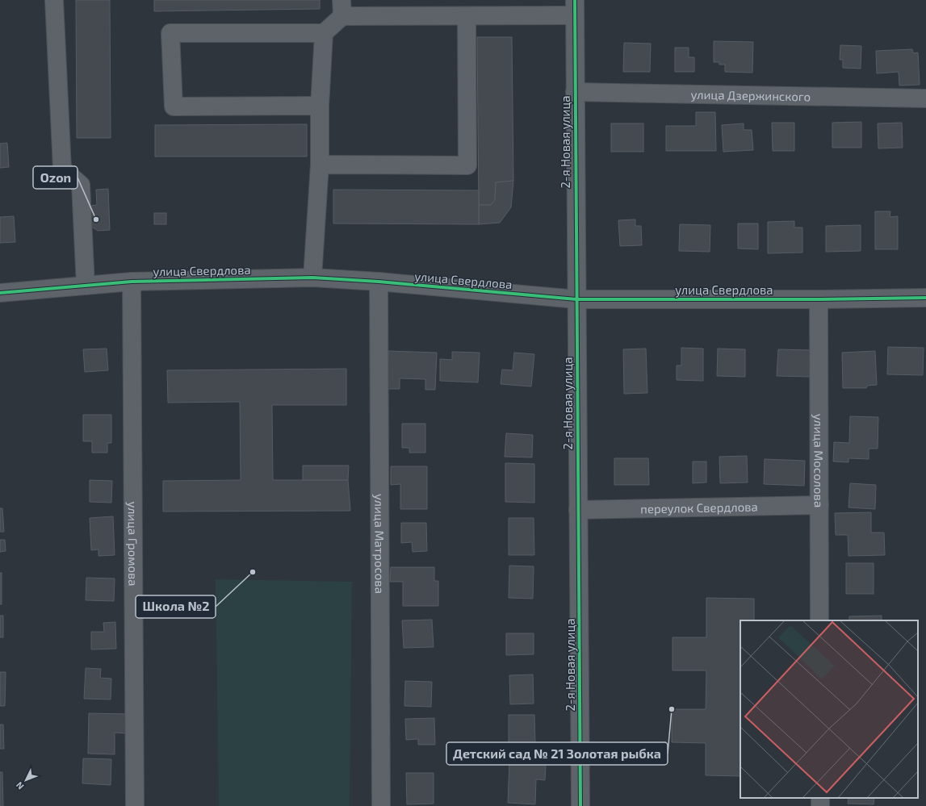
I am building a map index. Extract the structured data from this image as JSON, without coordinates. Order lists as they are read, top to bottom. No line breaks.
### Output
{"streets":{"street":["улица Дзержинского","2-я Новая улица","улица Свердлова","улица Мосолова","переулок Свердлова","улица Громова","улица Матросова"]},"crossings":[["улица Дзержинского","2-я Новая улица"],["2-я Новая улица","улица Свердлова"],["2-я Новая улица","переулок Свердлова"],["улица Свердлова","улица Мосолова"],["улица Свердлова","улица Громова"],["улица Свердлова","улица Матросова"],["улица Мосолова","переулок Свердлова"]],"places":["Ozon","Школа №2","Детский сад № 21 Золотая рыбка"],"north":"bottom left"}
